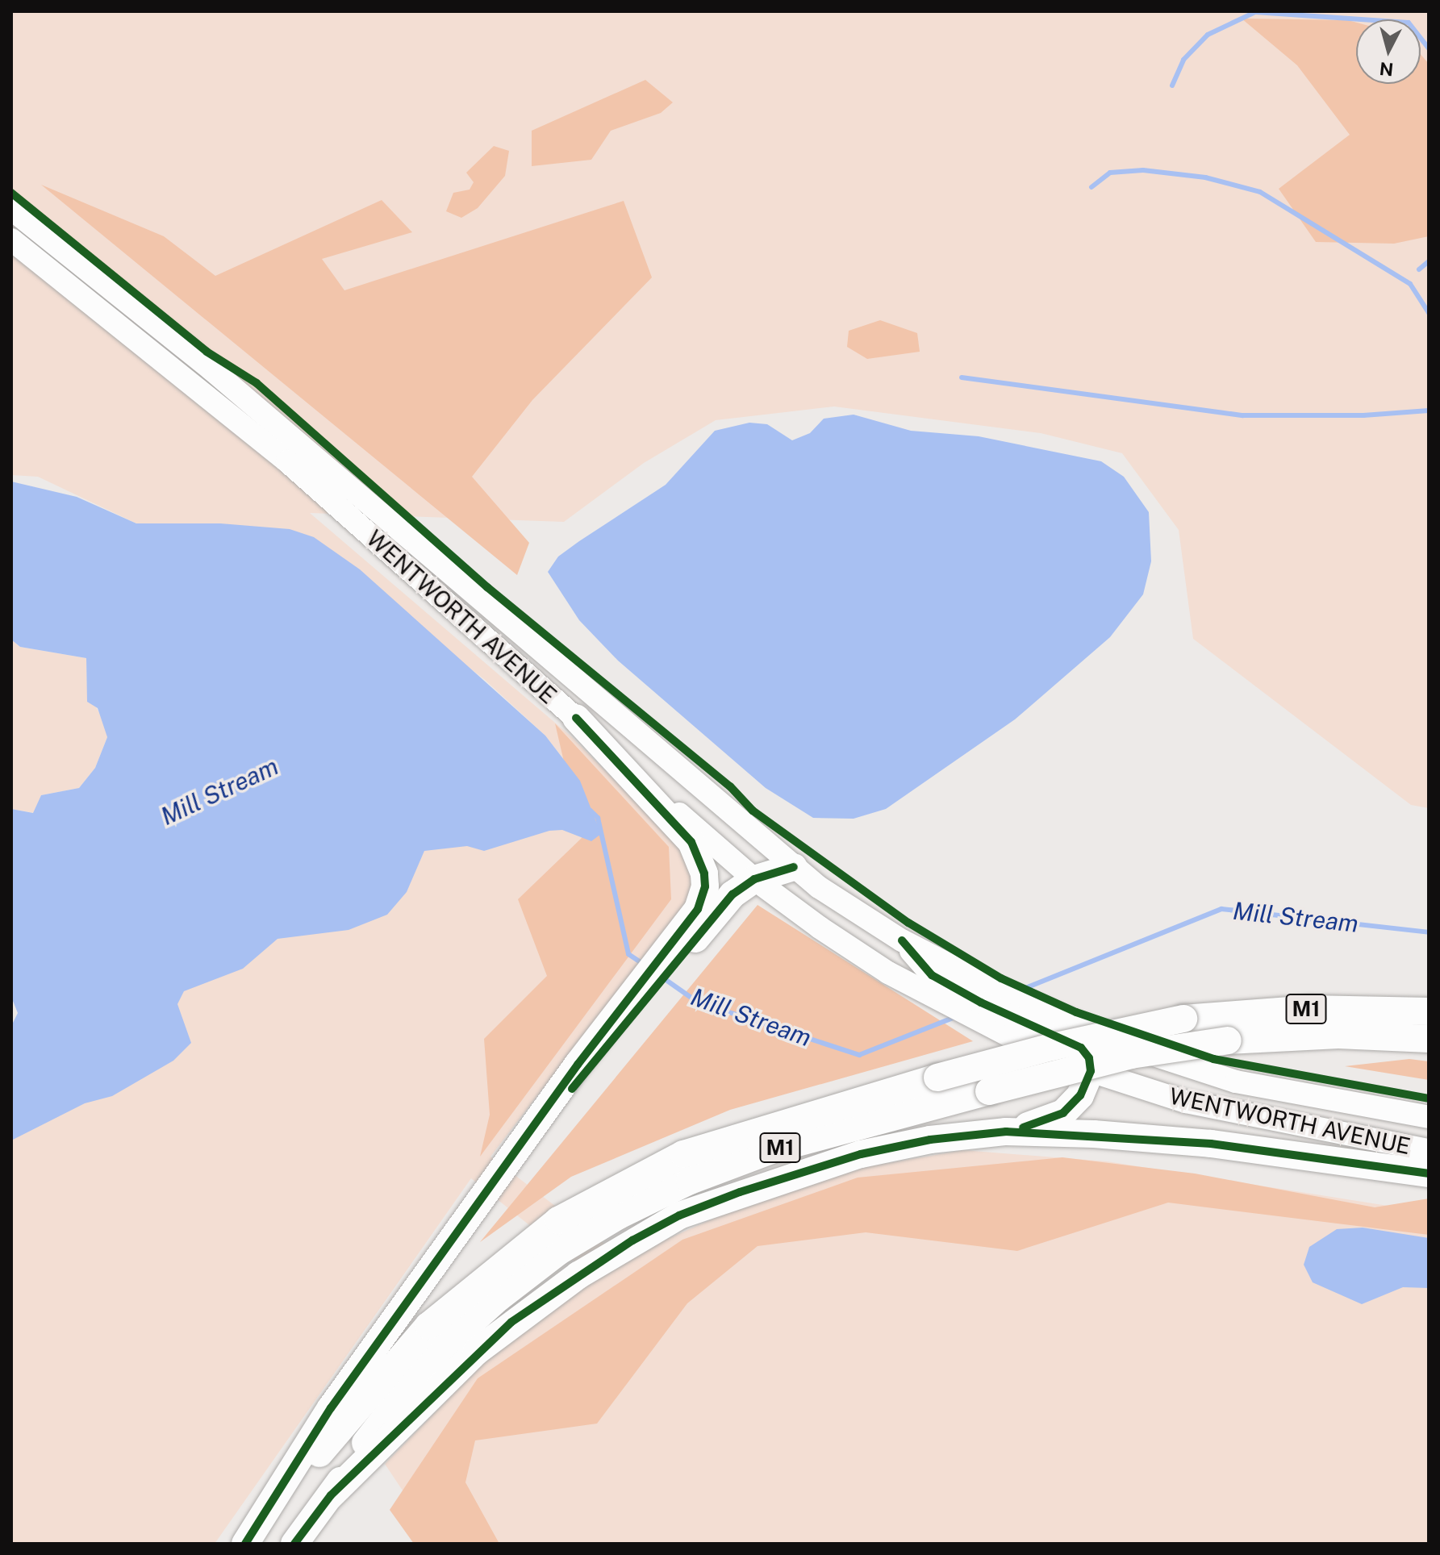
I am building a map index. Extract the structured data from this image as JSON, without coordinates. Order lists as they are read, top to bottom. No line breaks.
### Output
{"streets":{"highway":["M1"],"main road":["WENTWORTH AVENUE"]},"water":["Mill Stream"],"north":"bottom"}
